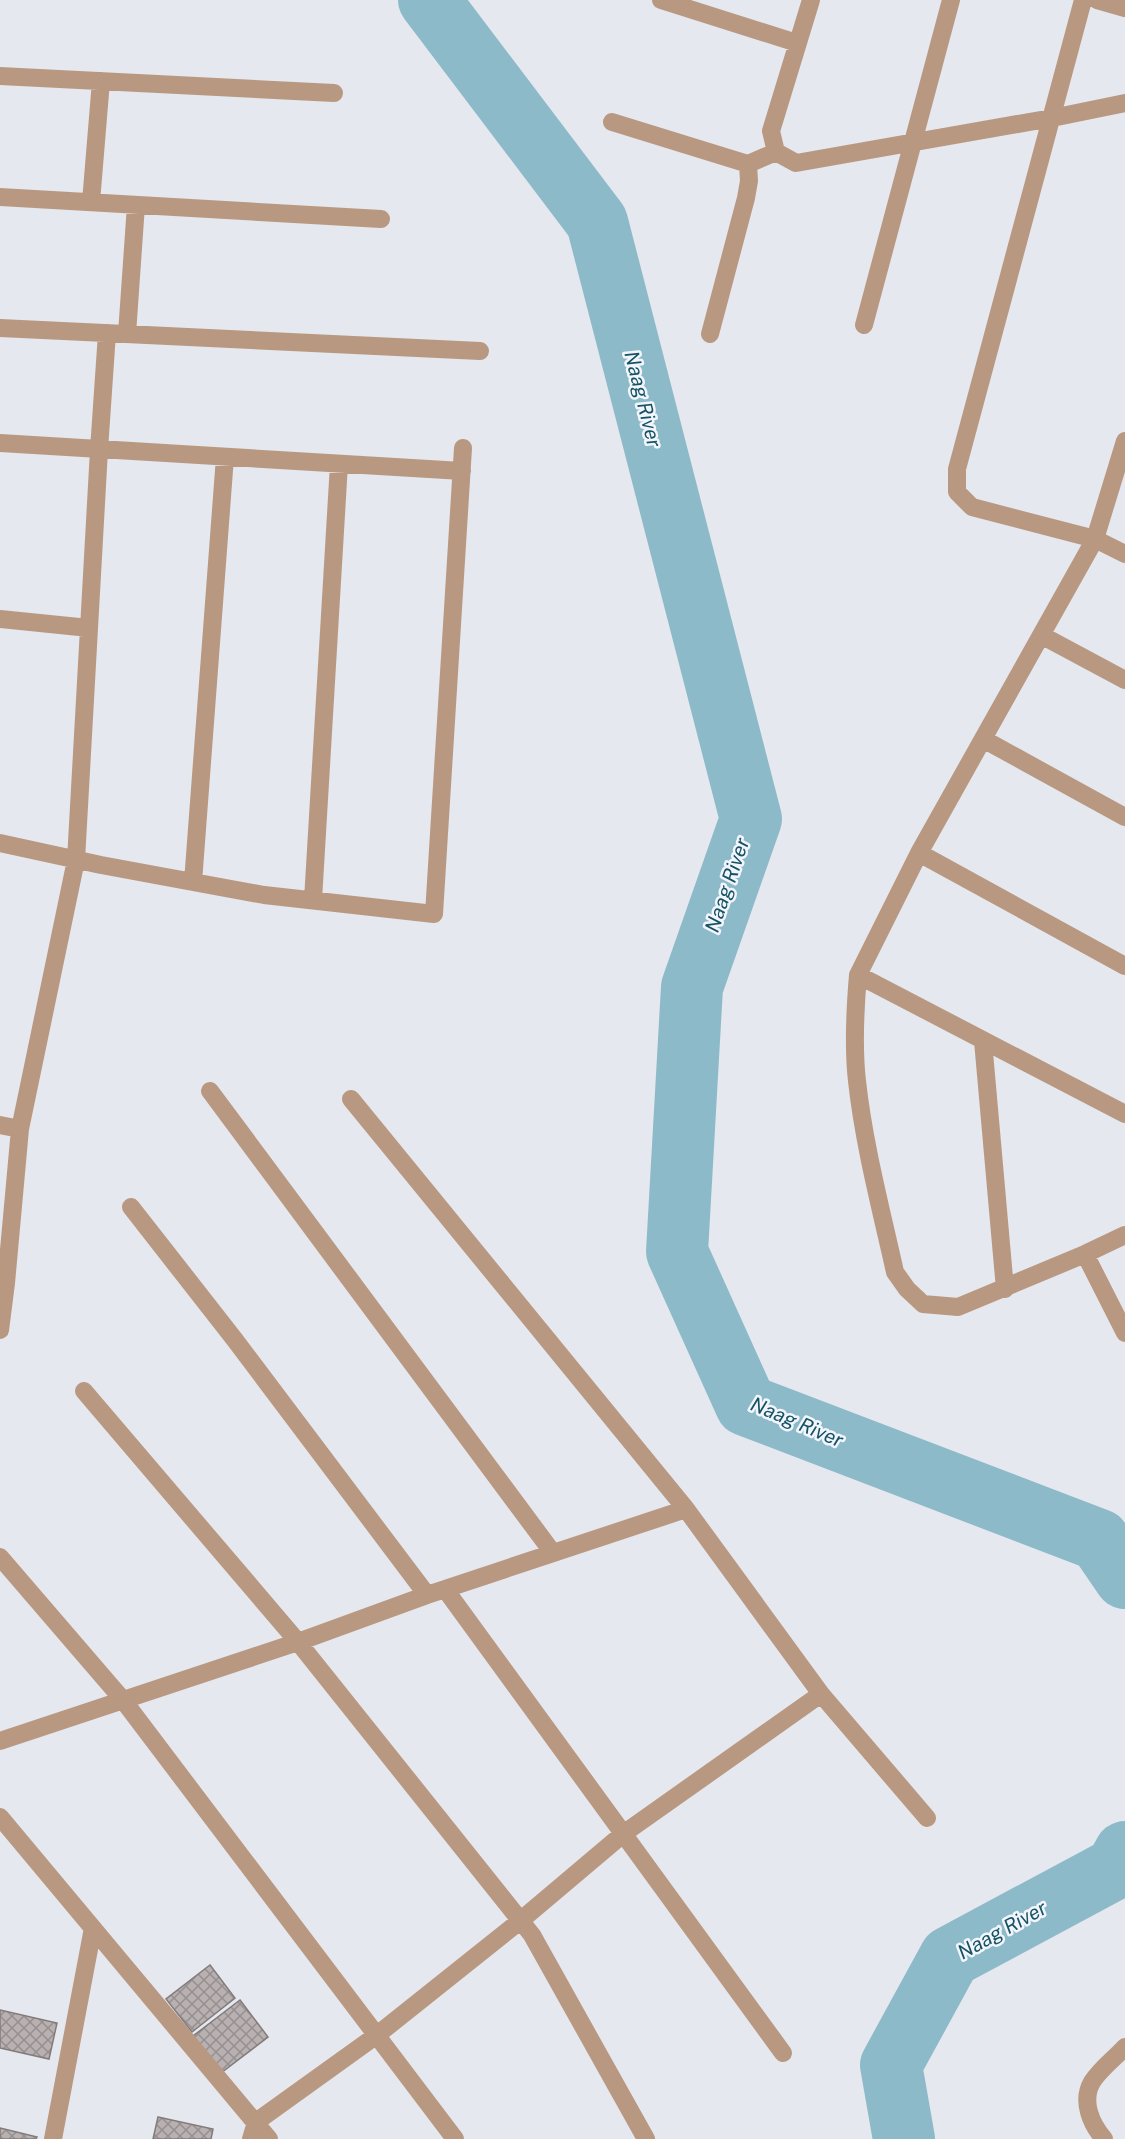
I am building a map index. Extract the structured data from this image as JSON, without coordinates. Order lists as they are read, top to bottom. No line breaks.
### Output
{"water":["Naag River"]}
